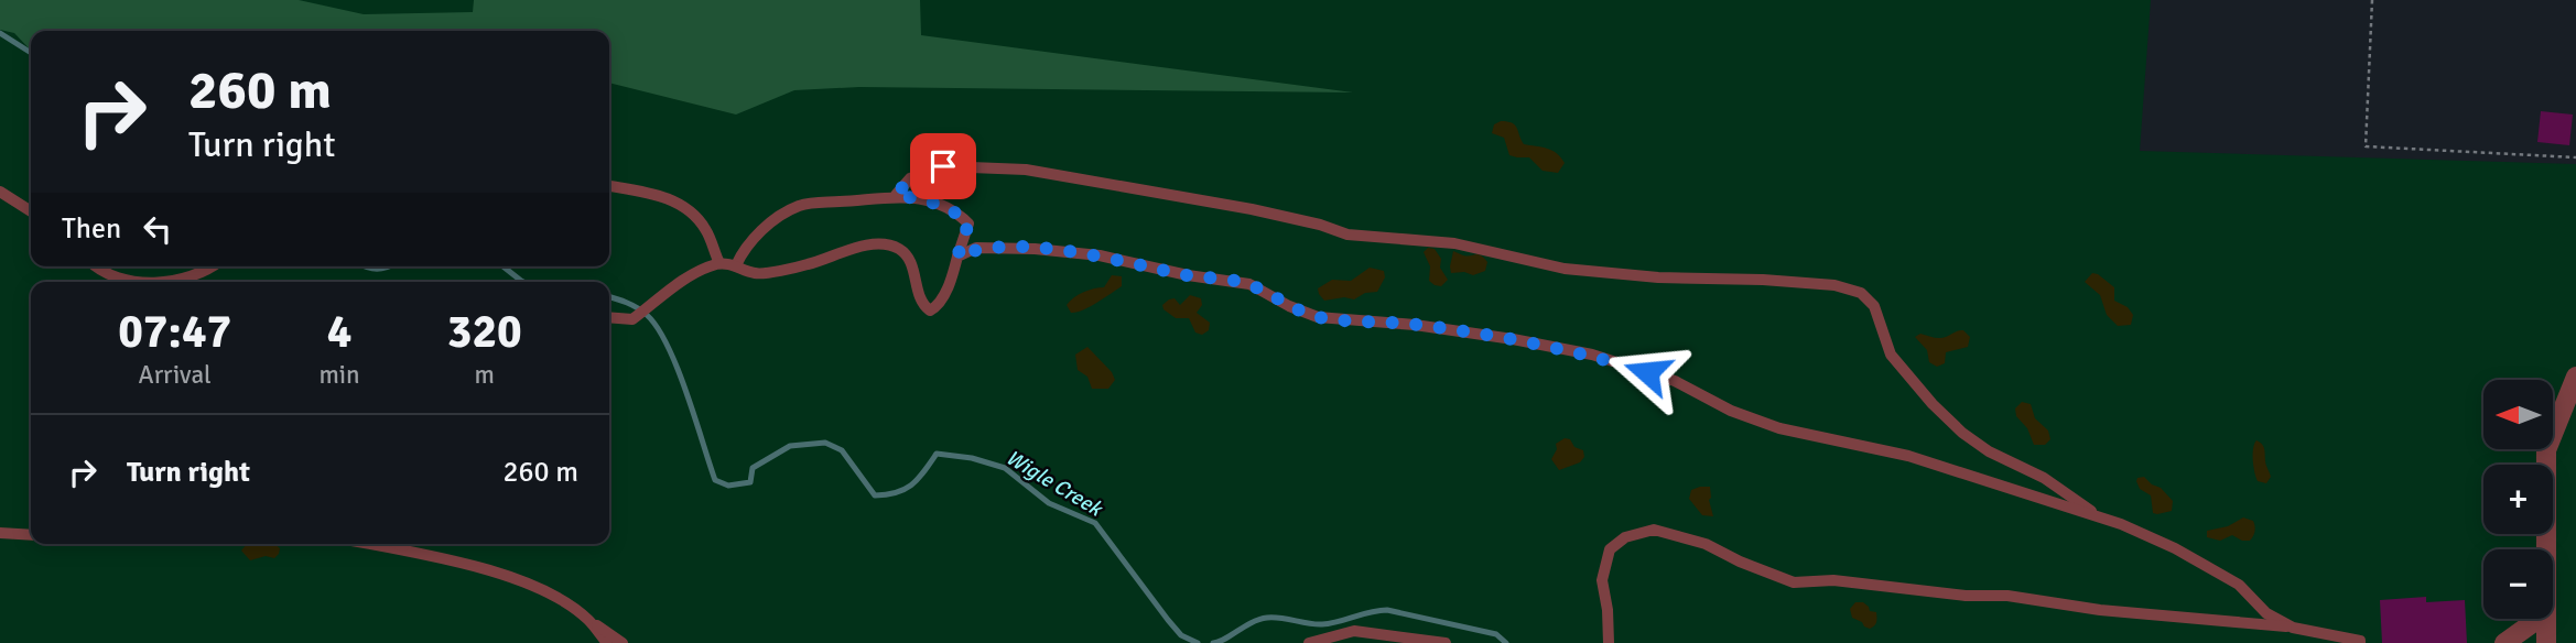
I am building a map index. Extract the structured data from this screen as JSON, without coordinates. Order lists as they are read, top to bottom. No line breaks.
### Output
{"water":["Wigle Creek"],"north":"left","page":{"turn":["260 m","Turn right"],"then":"Then","eta":["07:47","Arrival","4","min","320","m"],"map_buttons":["+","−"],"list":[{"name":"Turn right","value":"260 m"}]}}
